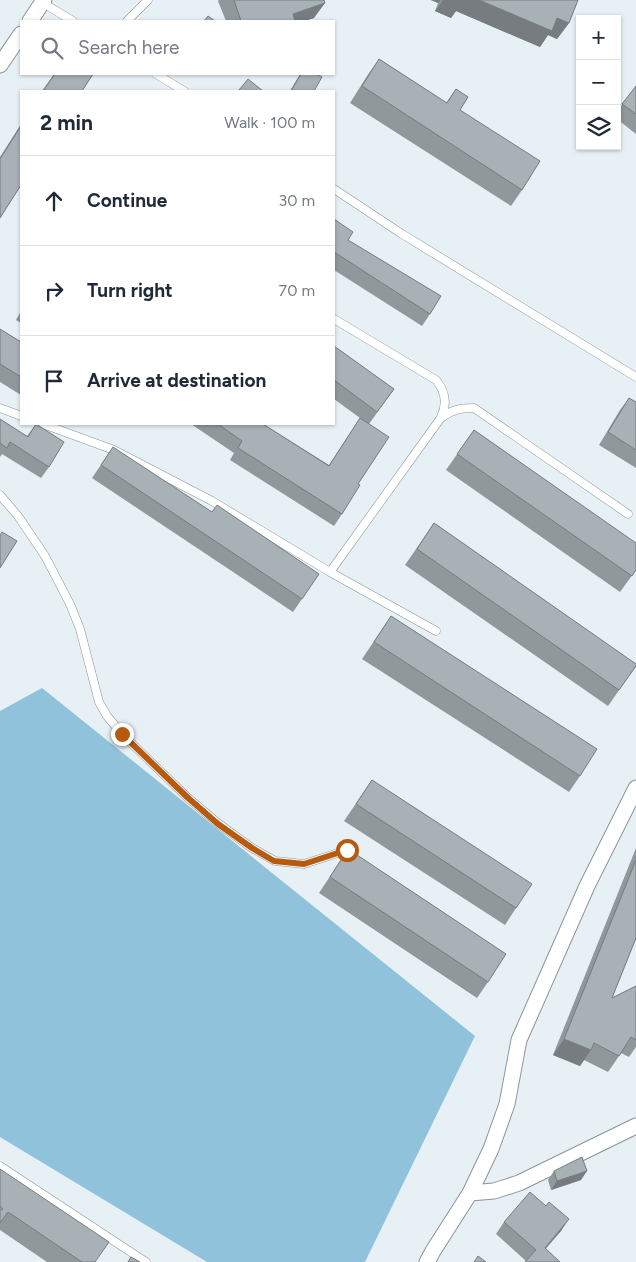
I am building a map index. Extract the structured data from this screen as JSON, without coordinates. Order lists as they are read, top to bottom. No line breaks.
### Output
{"page":{"map_buttons":["+","−"],"search":"Search here","heading":["2 min","Walk · 100 m"],"list":[["Continue","30 m"],["Turn right","70 m"],"Arrive at destination"]}}
